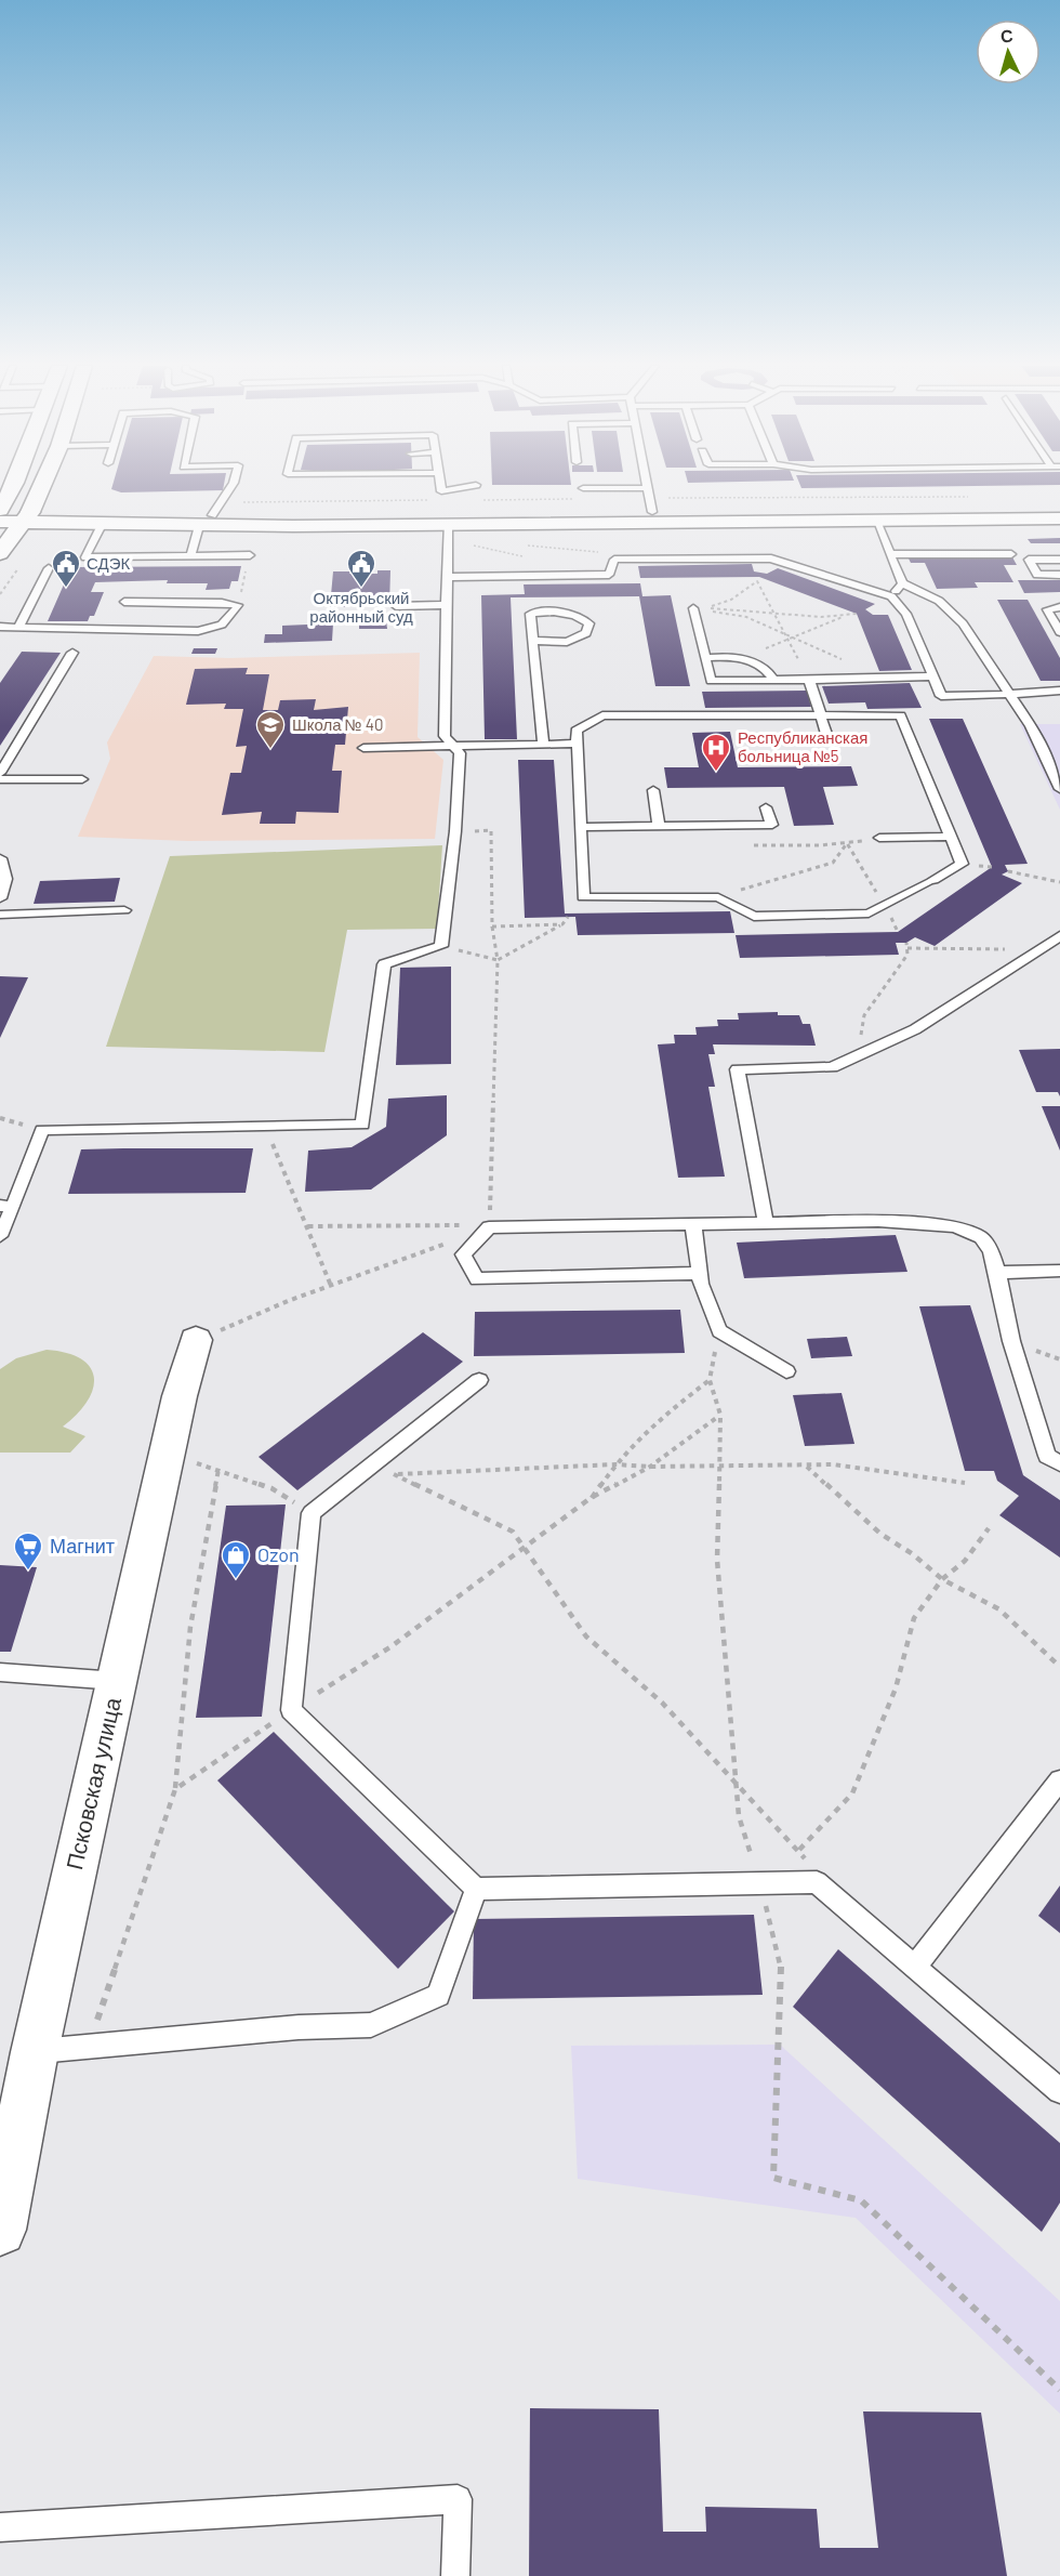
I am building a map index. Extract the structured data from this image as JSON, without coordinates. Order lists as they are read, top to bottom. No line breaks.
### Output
{"streets":{"street":["Псковская улица"]},"places":{"public building":["СДЭК","Октябрьский районный суд"],"school or university":["Школа № 40"],"hospital":["Республиканская больница №5"],"supermarket":["Магнит"],"shop":["Ozon"]},"north":"top"}
